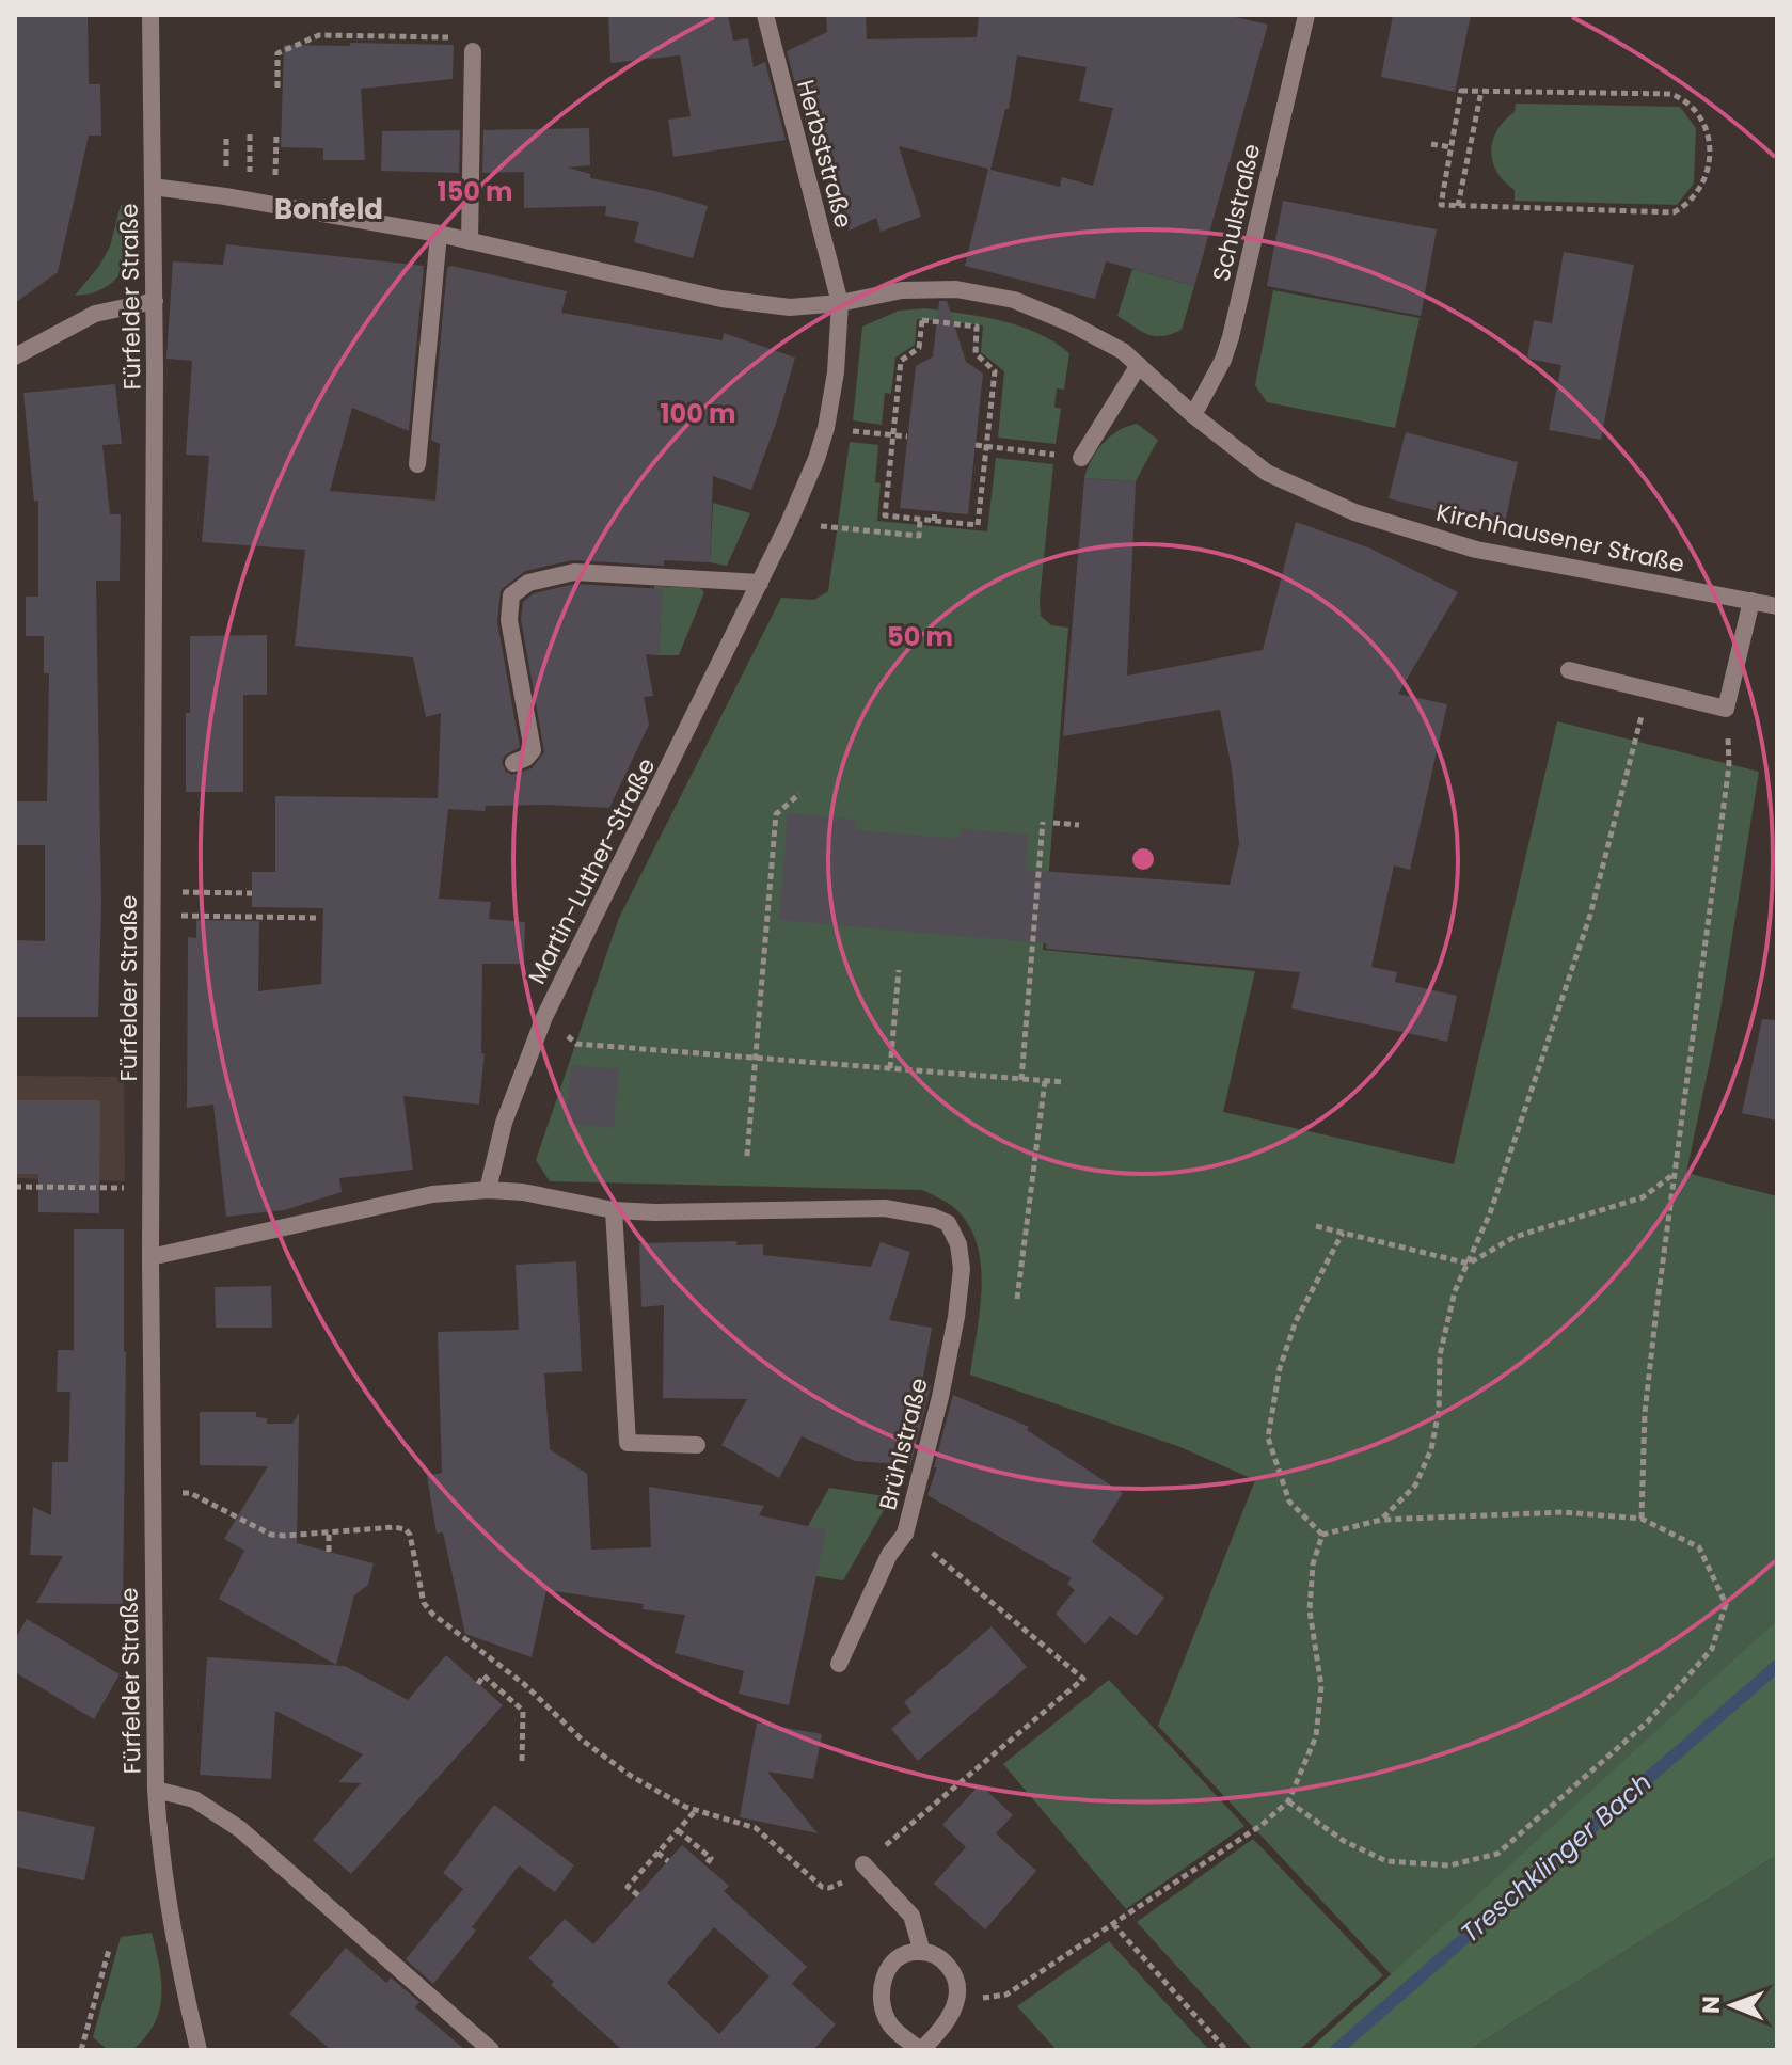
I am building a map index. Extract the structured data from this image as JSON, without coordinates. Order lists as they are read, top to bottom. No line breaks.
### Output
{"streets":{"street":["Herbststraße","Schulstraße","Fürfelder Straße","Kirchhausener Straße","Martin-Luther-Straße","Brühlstraße"]},"crossings":[["Herbststraße","Kirchhausener Straße"],["Herbststraße","Martin-Luther-Straße"],["Schulstraße","Kirchhausener Straße"],["Fürfelder Straße","Kirchhausener Straße"],["Kirchhausener Straße","Martin-Luther-Straße"]],"districts":["Bonfeld"],"water":["Treschklinger Bach"],"north":"left","rings":["150 m","100 m","50 m"]}
